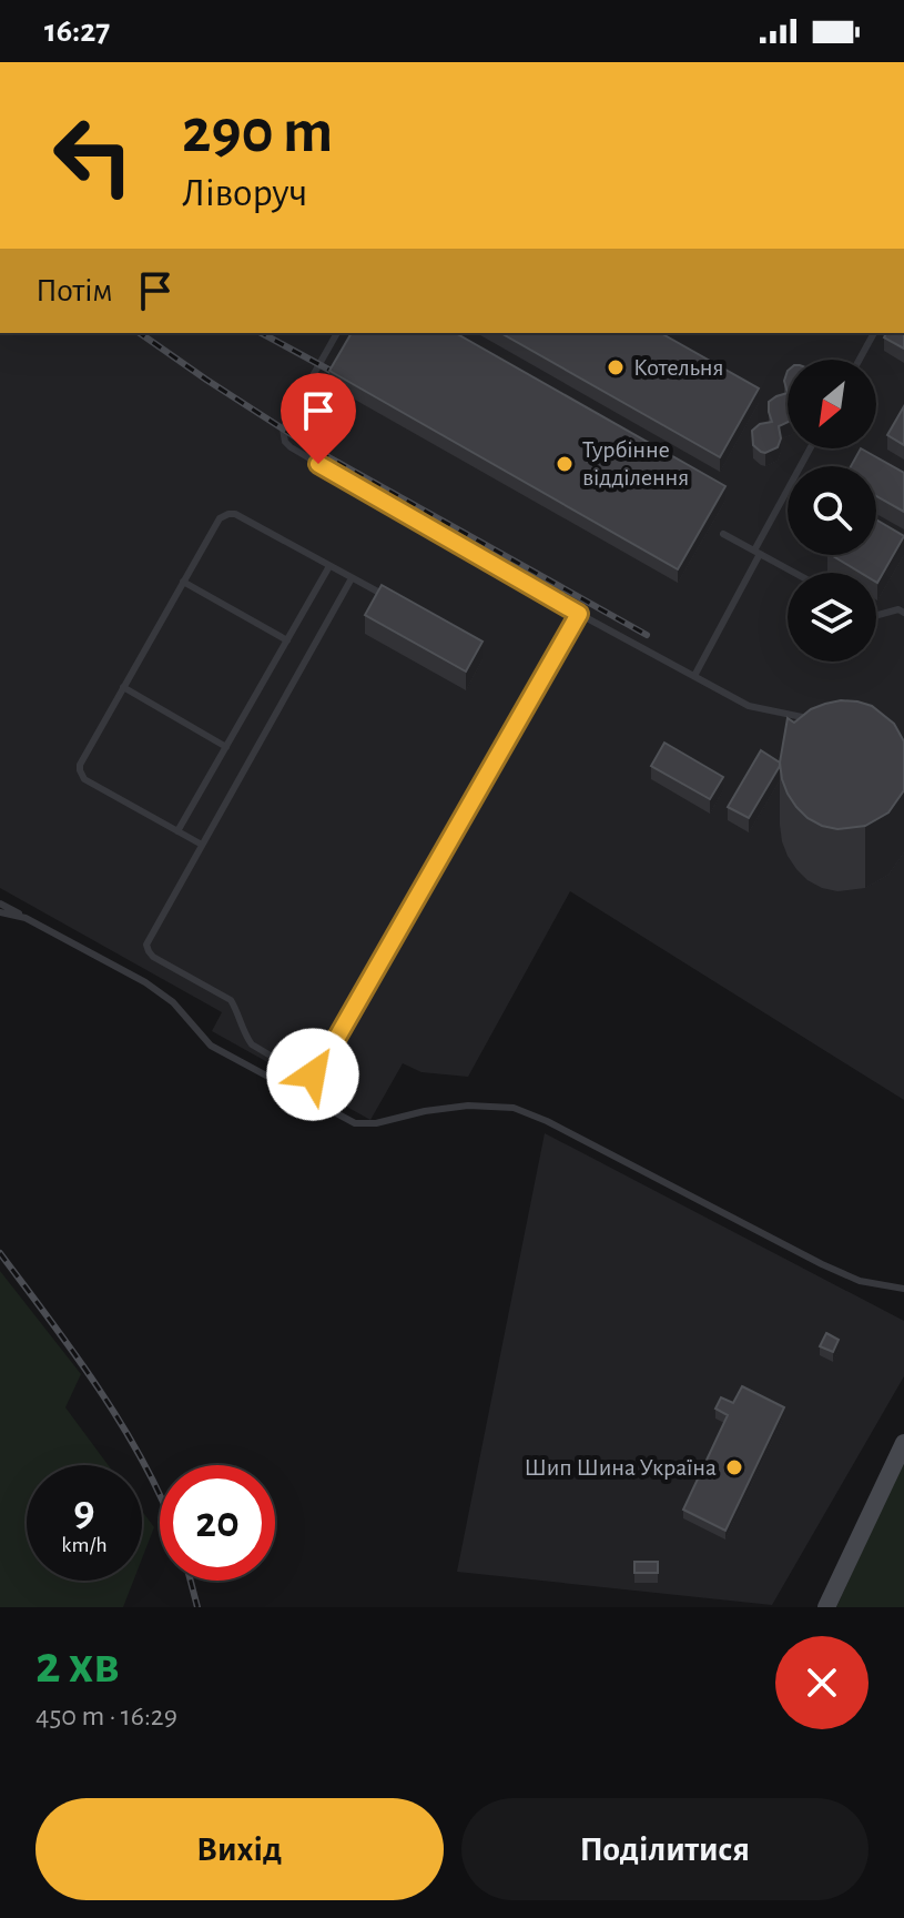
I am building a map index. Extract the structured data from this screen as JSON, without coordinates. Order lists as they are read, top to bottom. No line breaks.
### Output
{"places":["Котельня","Турбінне відділення","Шип Шина Україна"],"north":"bottom left","page":{"status":"16:27","turn":["290 m","Ліворуч"],"then":"Потім","speed":"9 km/h","limit":"20","heading":["2 хв","450 m · 16:29"],"buttons":["Вихід","Поділитися"]}}
